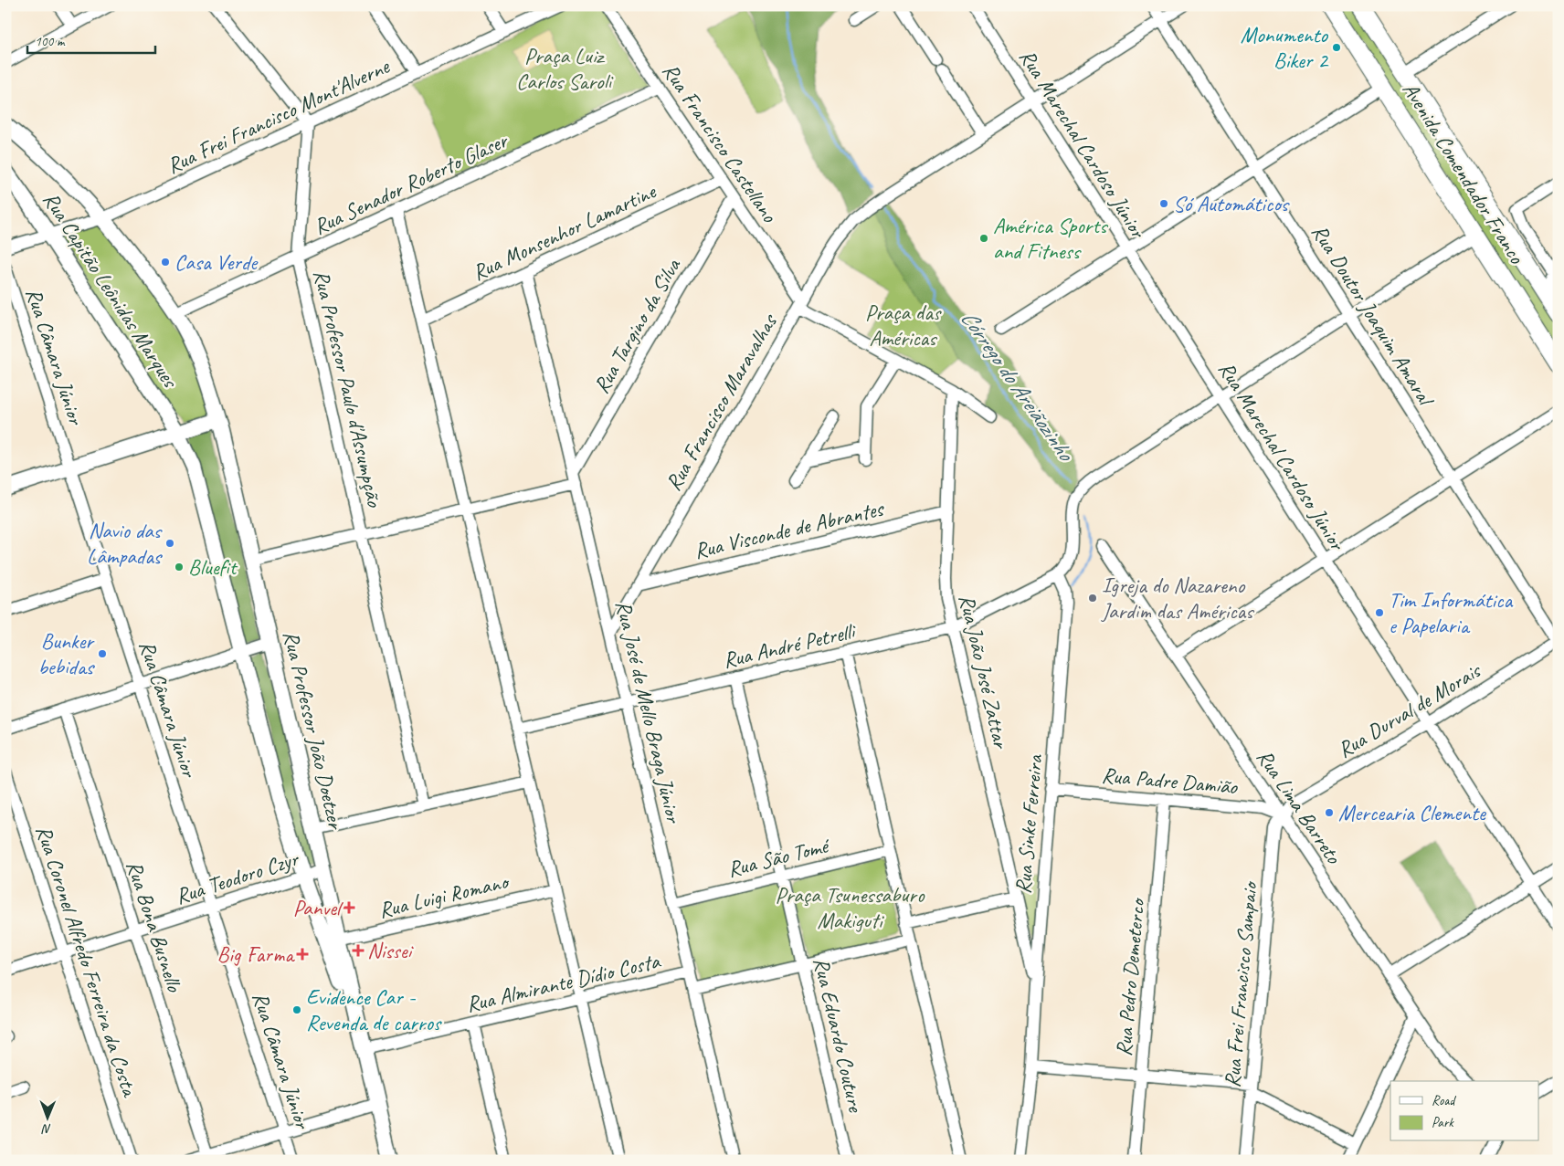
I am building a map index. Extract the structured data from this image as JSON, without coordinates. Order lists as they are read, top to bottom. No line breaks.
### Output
{"streets":{"highway":["Avenida Comendador Franco"],"main road":["Rua Capitão Leônidas Marques","Rua Professor João Doetzer"],"street":["Rua Frei Francisco Mont'Alverne","Rua Francisco Castellano","Rua Marechal Cardoso Júnior","Rua Senador Roberto Glaser","Rua Monsenhor Lamartine","Rua Doutor Joaquim Amaral","Rua Targino da Silva","Rua Câmara Júnior","Rua Professor Paulo d'Assumpção","Rua Francisco Maravalhas","Rua Visconde de Abrantes","Rua André Petrelli","Rua João José Zattar","Rua Durval de Morais","Rua José de Mello Braga Júnior","Rua Padre Damião","Rua Lima Barreto","Rua Sinke Ferreira","Rua São Tomé","Rua Teodoro Czyr","Rua Luigi Romano","Rua Bona Busnello","Rua Coronel Alfredo Ferreira da Costa","Rua Pedro Demeterco","Rua Almirante Dídio Costa","Rua Frei Francisco Sampaio","Rua Eduardo Couture"]},"crossings":[["Rua Frei Francisco Mont'Alverne","Rua Capitão Leônidas Marques"],["Rua Frei Francisco Mont'Alverne","Rua Professor Paulo d'Assumpção"],["Rua Francisco Castellano","Rua Senador Roberto Glaser"],["Rua Francisco Castellano","Rua Monsenhor Lamartine"],["Rua Francisco Castellano","Rua Targino da Silva"],["Rua Francisco Castellano","Rua Francisco Maravalhas"],["Rua Francisco Castellano","Rua João José Zattar"],["Rua Marechal Cardoso Júnior","Rua Francisco Maravalhas"],["Rua Marechal Cardoso Júnior","Rua Durval de Morais"],["Rua Senador Roberto Glaser","Rua Capitão Leônidas Marques"],["Rua Senador Roberto Glaser","Rua Professor Paulo d'Assumpção"],["Rua Monsenhor Lamartine","Rua José de Mello Braga Júnior"],["Rua Capitão Leônidas Marques","Rua Professor João Doetzer"],["Rua Doutor Joaquim Amaral","Rua Francisco Maravalhas"],["Rua Doutor Joaquim Amaral","Rua Durval de Morais"],["Rua Targino da Silva","Rua José de Mello Braga Júnior"],["Rua Câmara Júnior","Rua Teodoro Czyr"],["Rua Francisco Maravalhas","Rua Visconde de Abrantes"],["Rua Francisco Maravalhas","Rua José de Mello Braga Júnior"],["Rua Visconde de Abrantes","Rua João José Zattar"],["Rua André Petrelli","Rua João José Zattar"],["Rua André Petrelli","Rua José de Mello Braga Júnior"],["Rua André Petrelli","Rua Sinke Ferreira"],["Rua André Petrelli","Rua Eduardo Couture"],["Rua João José Zattar","Rua Sinke Ferreira"],["Rua Durval de Morais","Rua Padre Damião"],["Rua Durval de Morais","Rua Lima Barreto"],["Rua Durval de Morais","Rua Frei Francisco Sampaio"],["Rua José de Mello Braga Júnior","Rua São Tomé"],["Rua José de Mello Braga Júnior","Rua Almirante Dídio Costa"],["Rua Professor João Doetzer","Rua Teodoro Czyr"],["Rua Professor João Doetzer","Rua Luigi Romano"],["Rua Professor João Doetzer","Rua Almirante Dídio Costa"],["Rua Padre Damião","Rua Lima Barreto"],["Rua Padre Damião","Rua Sinke Ferreira"],["Rua Padre Damião","Rua Pedro Demeterco"],["Rua Padre Damião","Rua Frei Francisco Sampaio"],["Rua Lima Barreto","Rua Frei Francisco Sampaio"],["Rua São Tomé","Rua Eduardo Couture"],["Rua Teodoro Czyr","Rua Bona Busnello"],["Rua Teodoro Czyr","Rua Coronel Alfredo Ferreira da Costa"]],"water":["Córrego do Areiãozinho"],"parks":["Praça Luiz Carlos Saroli","Praça das Américas","Praça Tsunessaburo Makiguti"],"places":{"other":["Monumento Biker 2","Só Automáticos","América Sports and Fitness","Casa Verde","Navio das Lâmpadas","Bluefit","Igreja do Nazareno Jardim das Américas","Tim Informática e Papelaria","Bunker bebidas","Mercearia Clemente","Evidence Car - Revenda de carros"],"health":["Panvel","Nissei","Big Farma"]},"legend":["Road","Park"],"scale_bar":"100 m","north":"bottom"}
